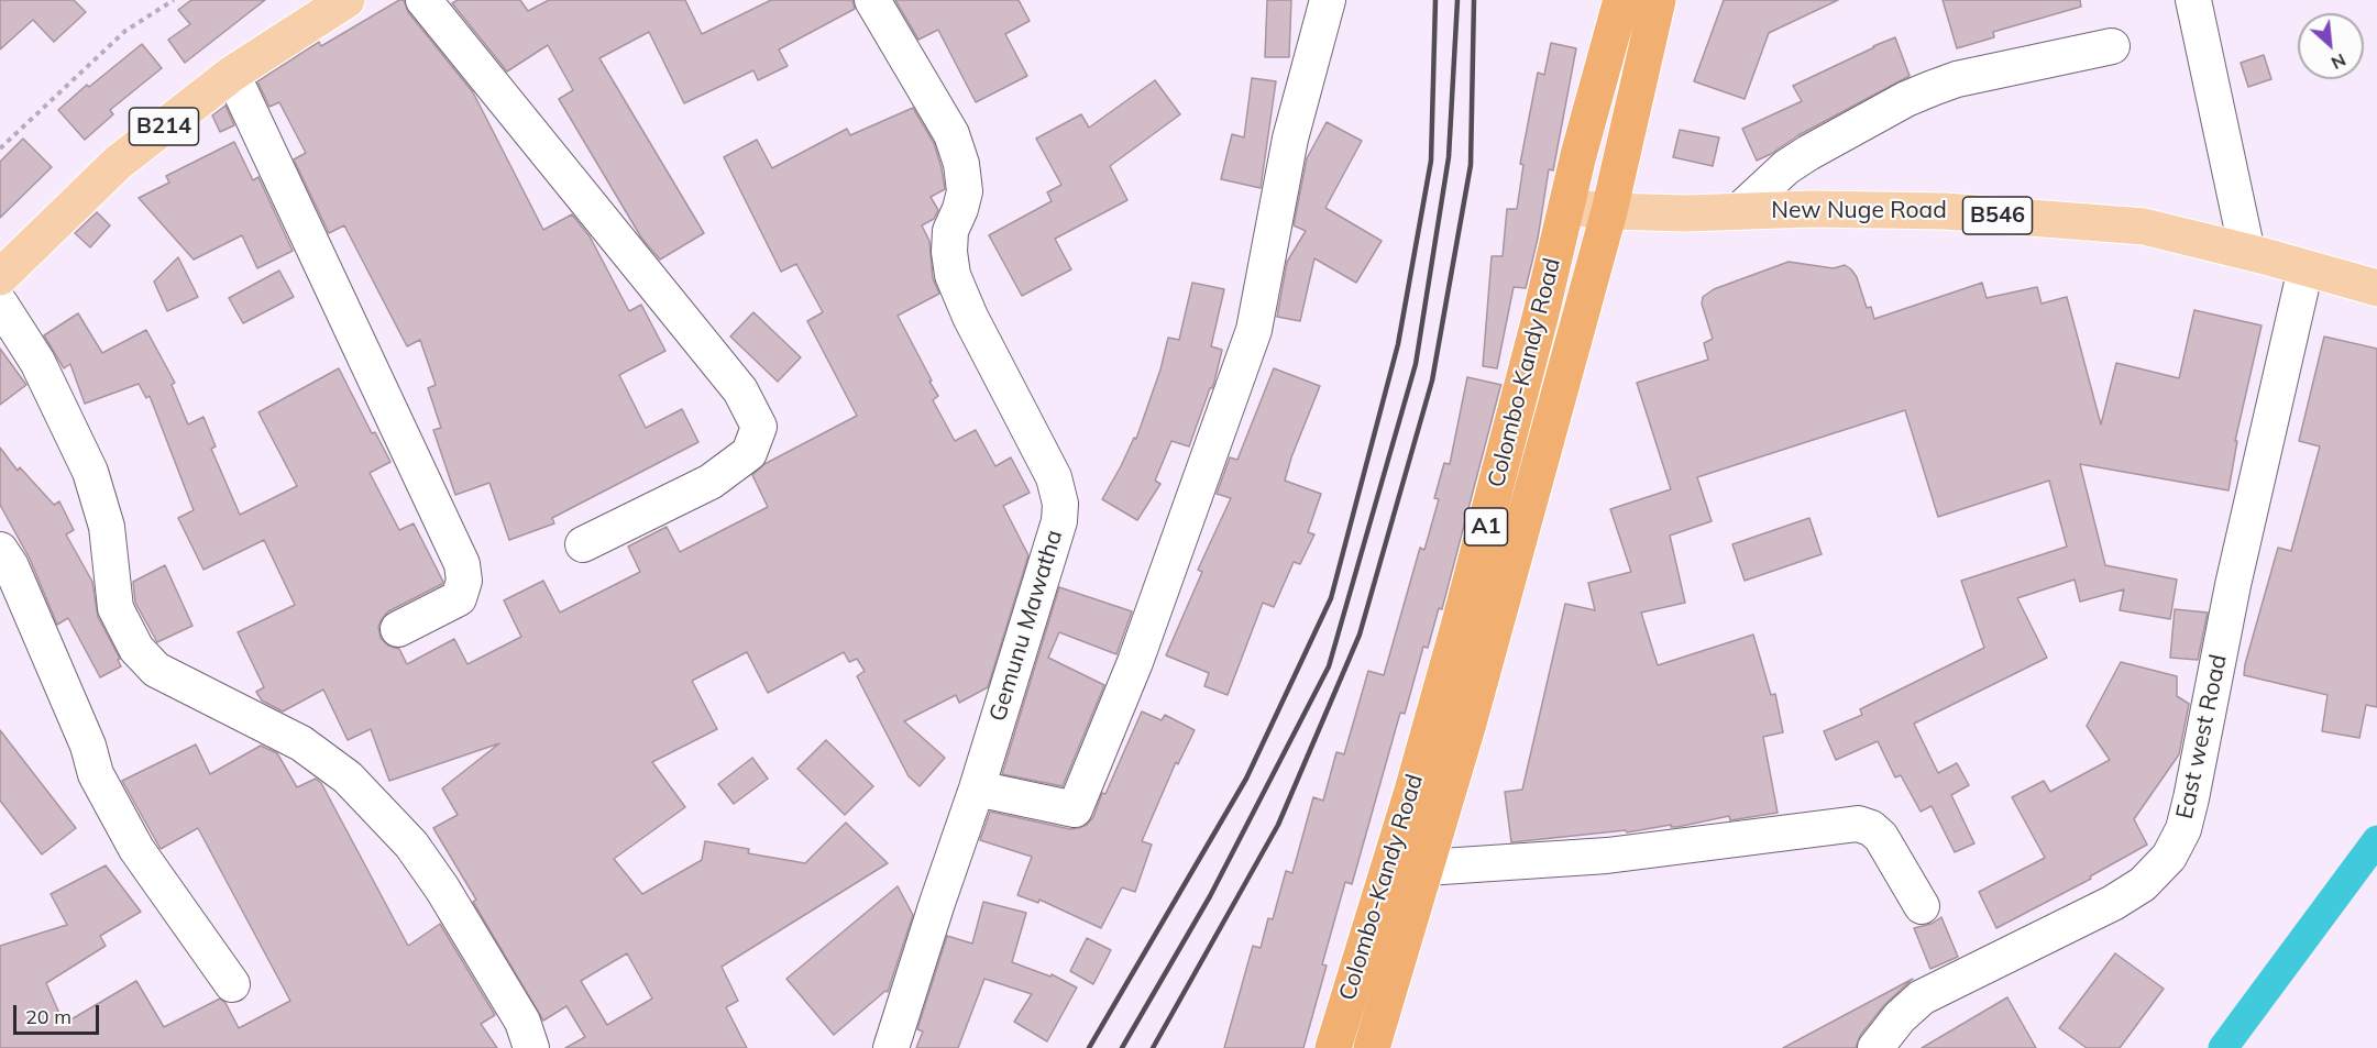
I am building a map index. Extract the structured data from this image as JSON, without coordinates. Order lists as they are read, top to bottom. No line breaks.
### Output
{"streets":{"highway":["Colombo-Kandy Road","A1"],"main road":["B214","New Nuge Road","B546"],"street":["Gemunu Mawatha","East west Road"]},"crossings":[["New Nuge Road","Colombo-Kandy Road"],["New Nuge Road","East west Road"]],"scale_bar":"20 m","north":"bottom right"}
